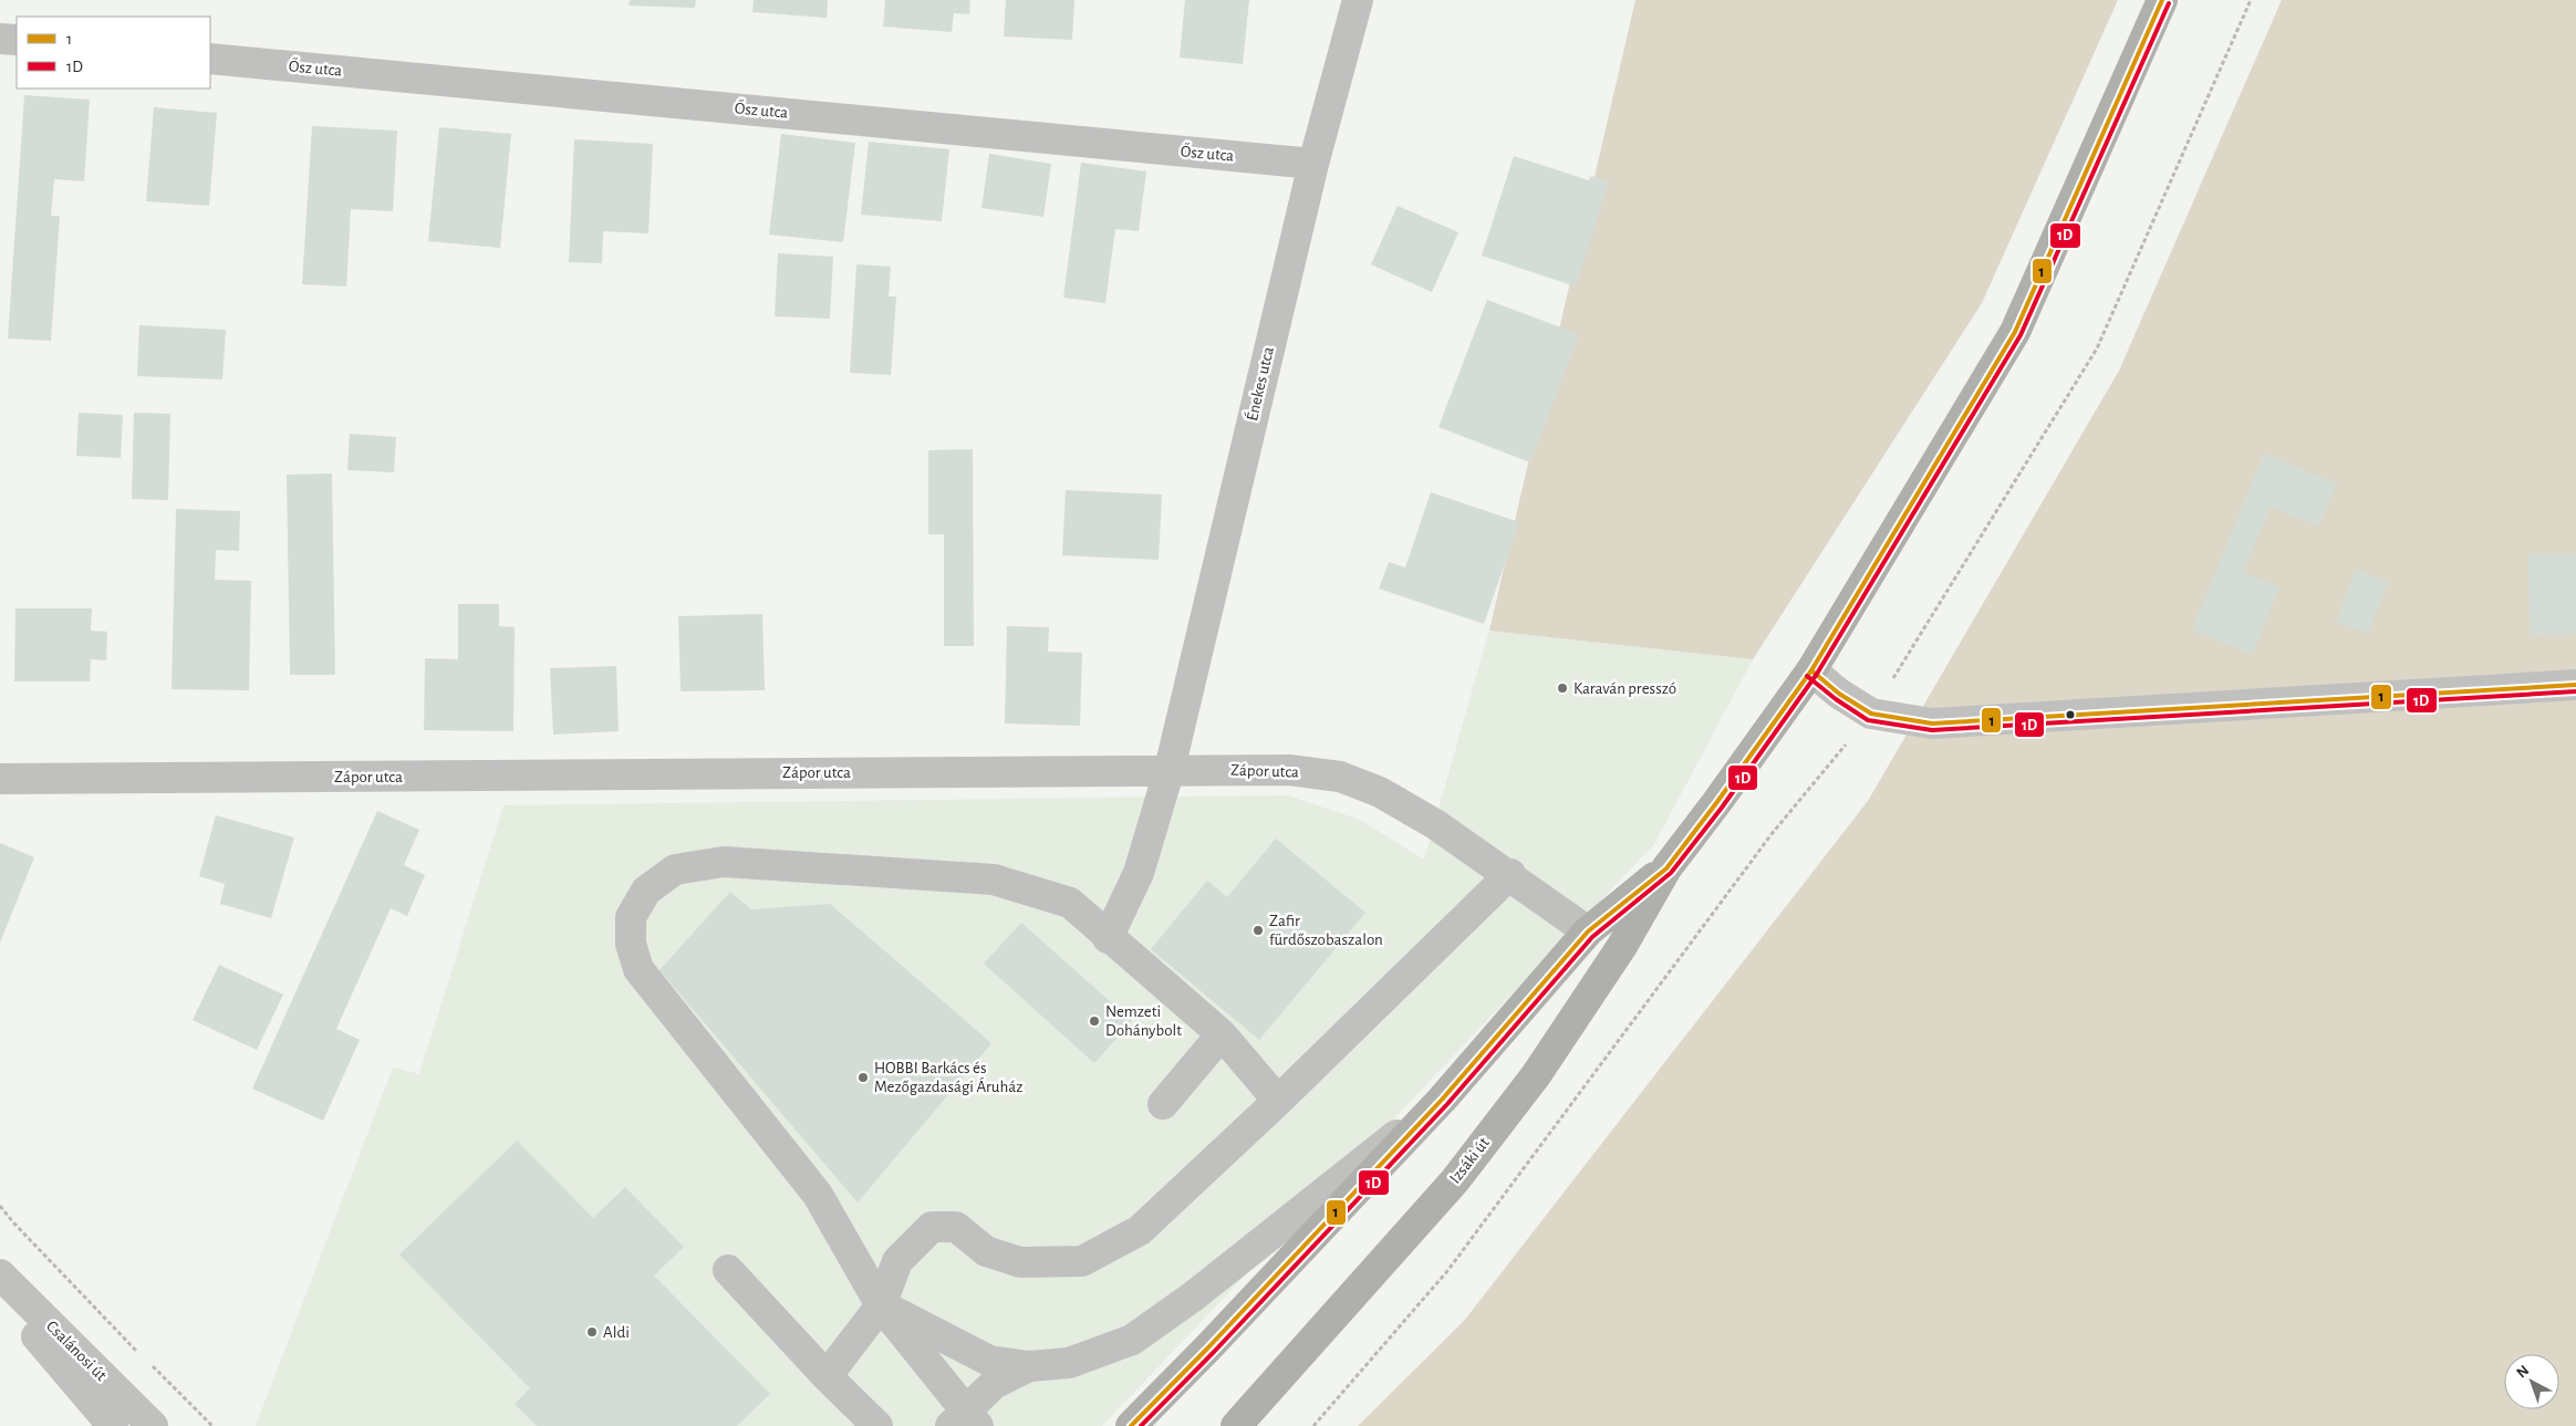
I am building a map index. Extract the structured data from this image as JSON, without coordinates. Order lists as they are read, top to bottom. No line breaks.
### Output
{"streets":{"main road":["Izsáki út"],"street":["Ősz utca","Énekes utca","Zápor utca","Csalánosi út"]},"crossings":[["Ősz utca","Énekes utca"],["Énekes utca","Zápor utca"],["Zápor utca","Izsáki út"]],"places":["Karaván presszó","Zafir fürdőszobaszalon","Nemzeti Dohánybolt","HOBBI Barkács és Mezőgazdasági Áruház","Aldi"],"lines":["transit line 1","transit line 1D"],"legend":["1","1D"],"north":"top left"}
